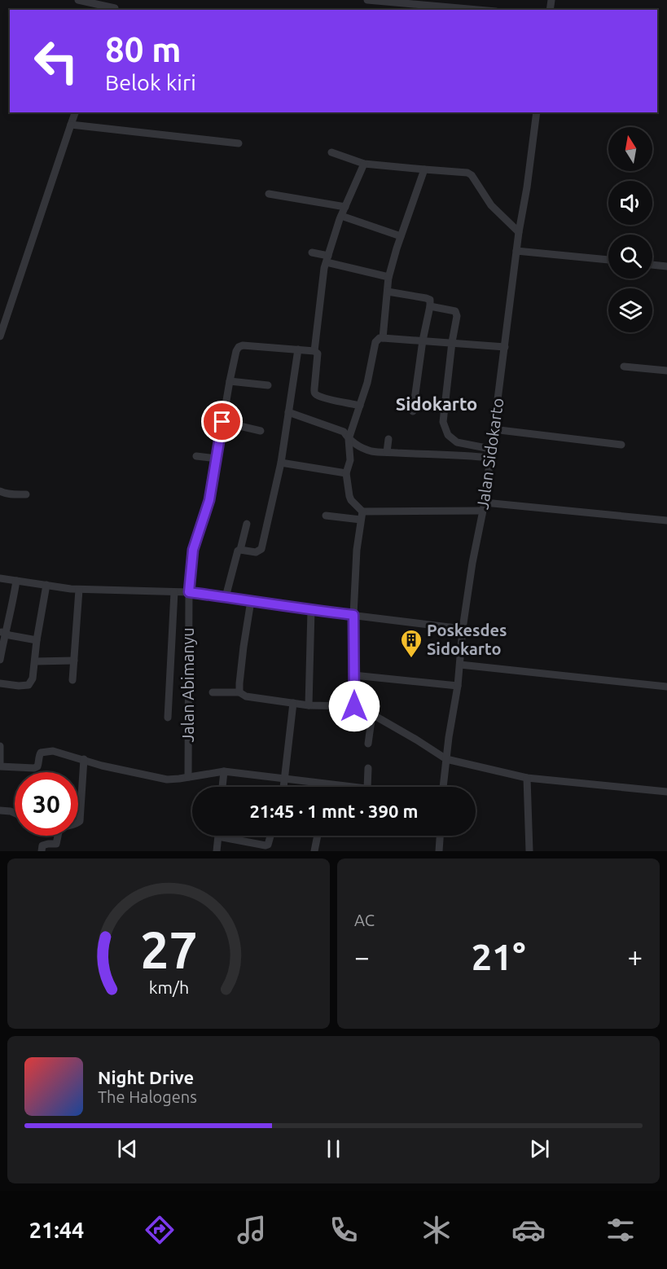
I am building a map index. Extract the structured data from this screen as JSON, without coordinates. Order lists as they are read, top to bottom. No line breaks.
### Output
{"streets":{"street":["Jalan Sidokarto","Jalan Abimanyu"]},"districts":["Sidokarto"],"places":{"building":["Poskesdes Sidokarto"]},"north":"top","page":{"turn":["80 m","Belok kiri"],"limit":"30","trip":"21:45 · 1 mnt · 390 m","tile":"AC","heat":["−","21°","+"],"song":["Night Drive","The Halogens"],"tabs":"21:44","gauge":["27","km/h"]}}
